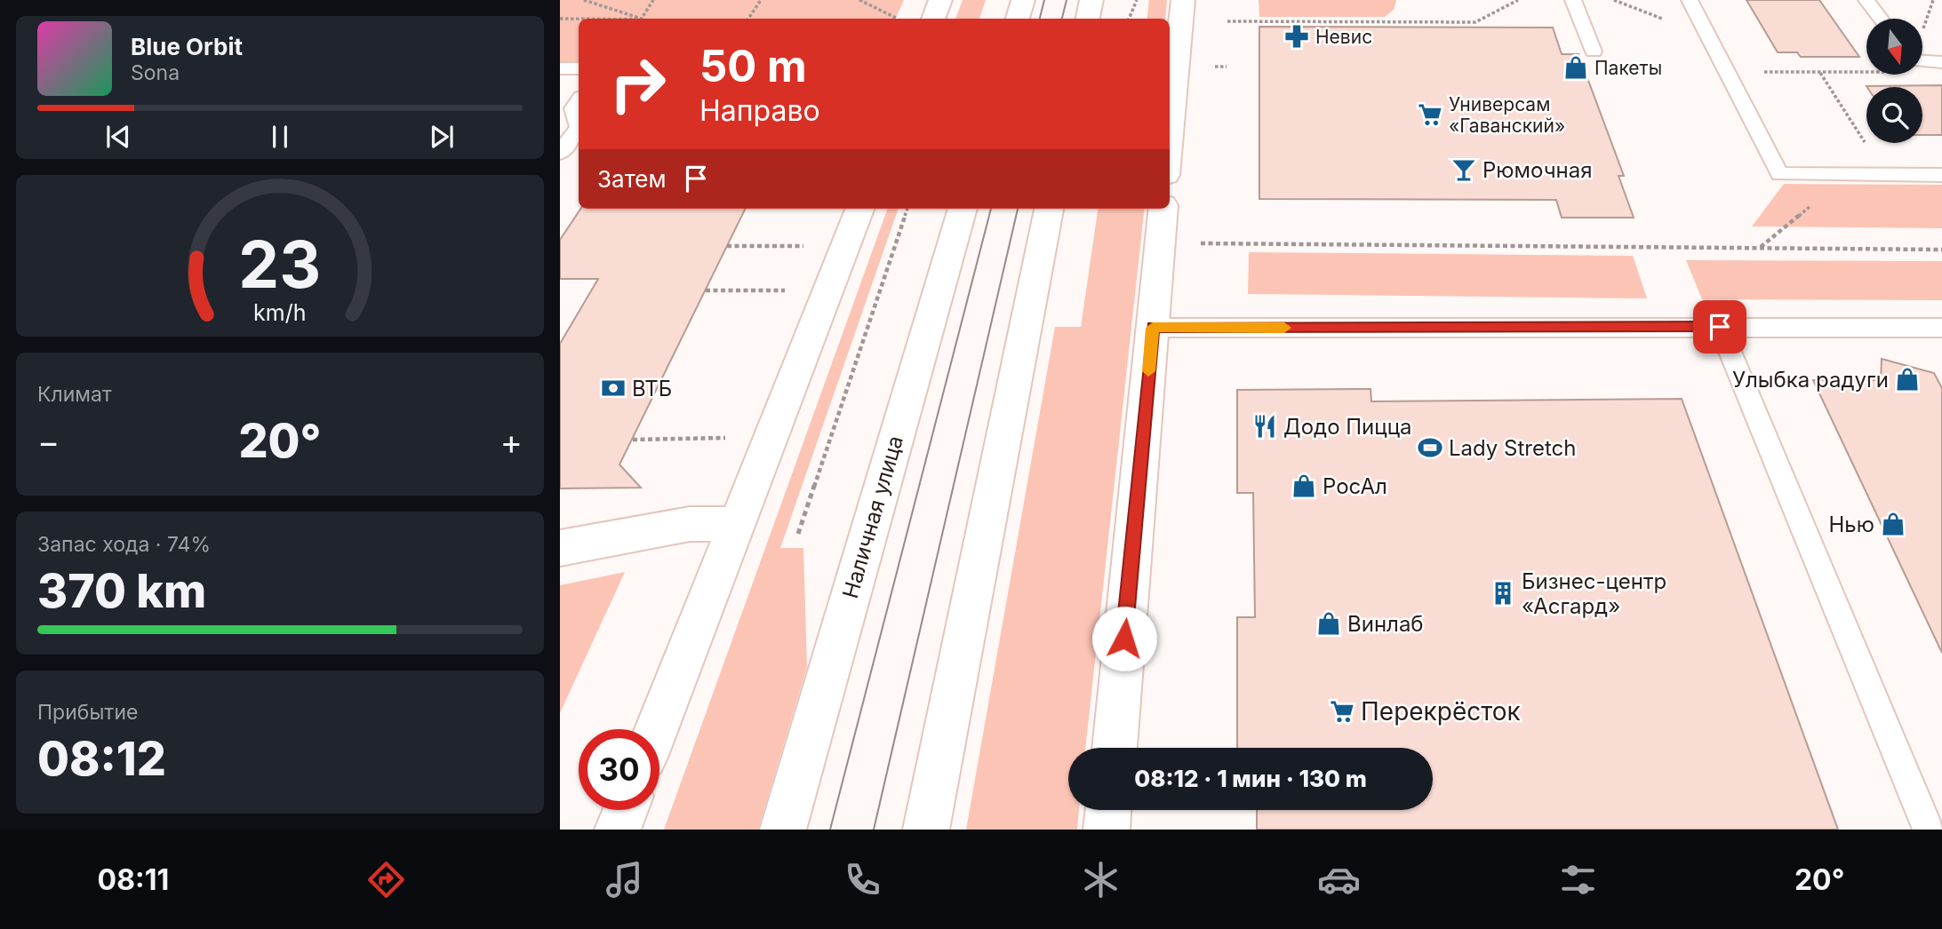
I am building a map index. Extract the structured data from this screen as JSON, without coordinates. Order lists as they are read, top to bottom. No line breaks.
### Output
{"streets":{"street":["Наличная улица"]},"places":{"pharmacy":["Невис"],"shop":["Пакеты","Улыбка радуги","РосАл","Нью","Винлаб"],"supermarket":["Универсам «Гаванский»","Перекрёсток"],"bar":["Рюмочная"],"bank":["ВТБ"],"restaurant":["Додо Пицца"],"sports":["Lady Stretch"],"building":["Бизнес-центр «Асгард»"]},"north":"bottom","page":{"turn":["50 m","Направо"],"song":["Blue Orbit","Sona"],"then":"Затем","tile":["Климат",["Запас хода · 74%","370 km"],["Прибытие","08:12"]],"heat":["−","20°","+"],"limit":"30","trip":"08:12 · 1 мин · 130 m","tabs":["08:11","20°"],"gauge":["23","km/h"]}}
